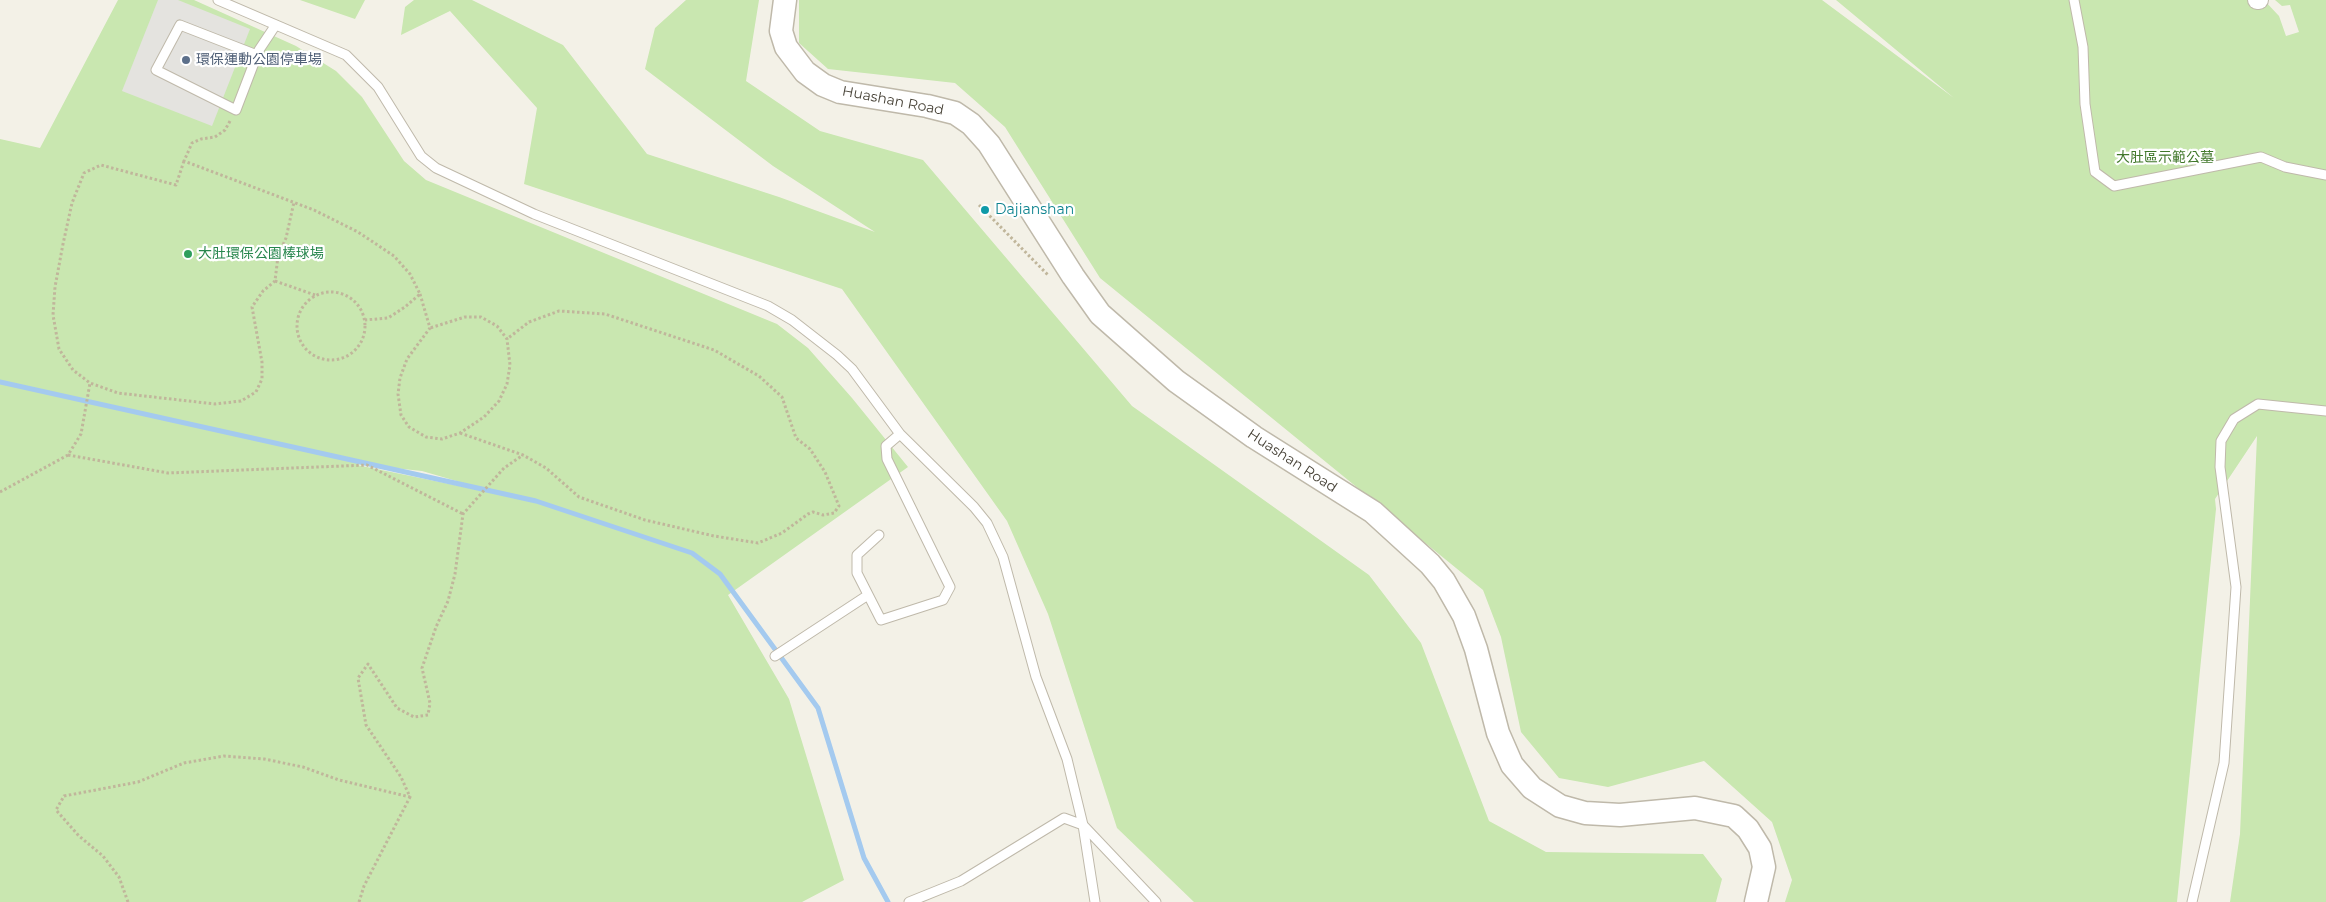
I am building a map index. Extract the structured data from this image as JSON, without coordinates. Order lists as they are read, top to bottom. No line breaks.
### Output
{"streets":{"street":["Huashan Road"]},"parks":["大肚區示範公墓"],"places":["環保運動公園停車場","Dajianshan","大肚環保公園棒球場"]}
